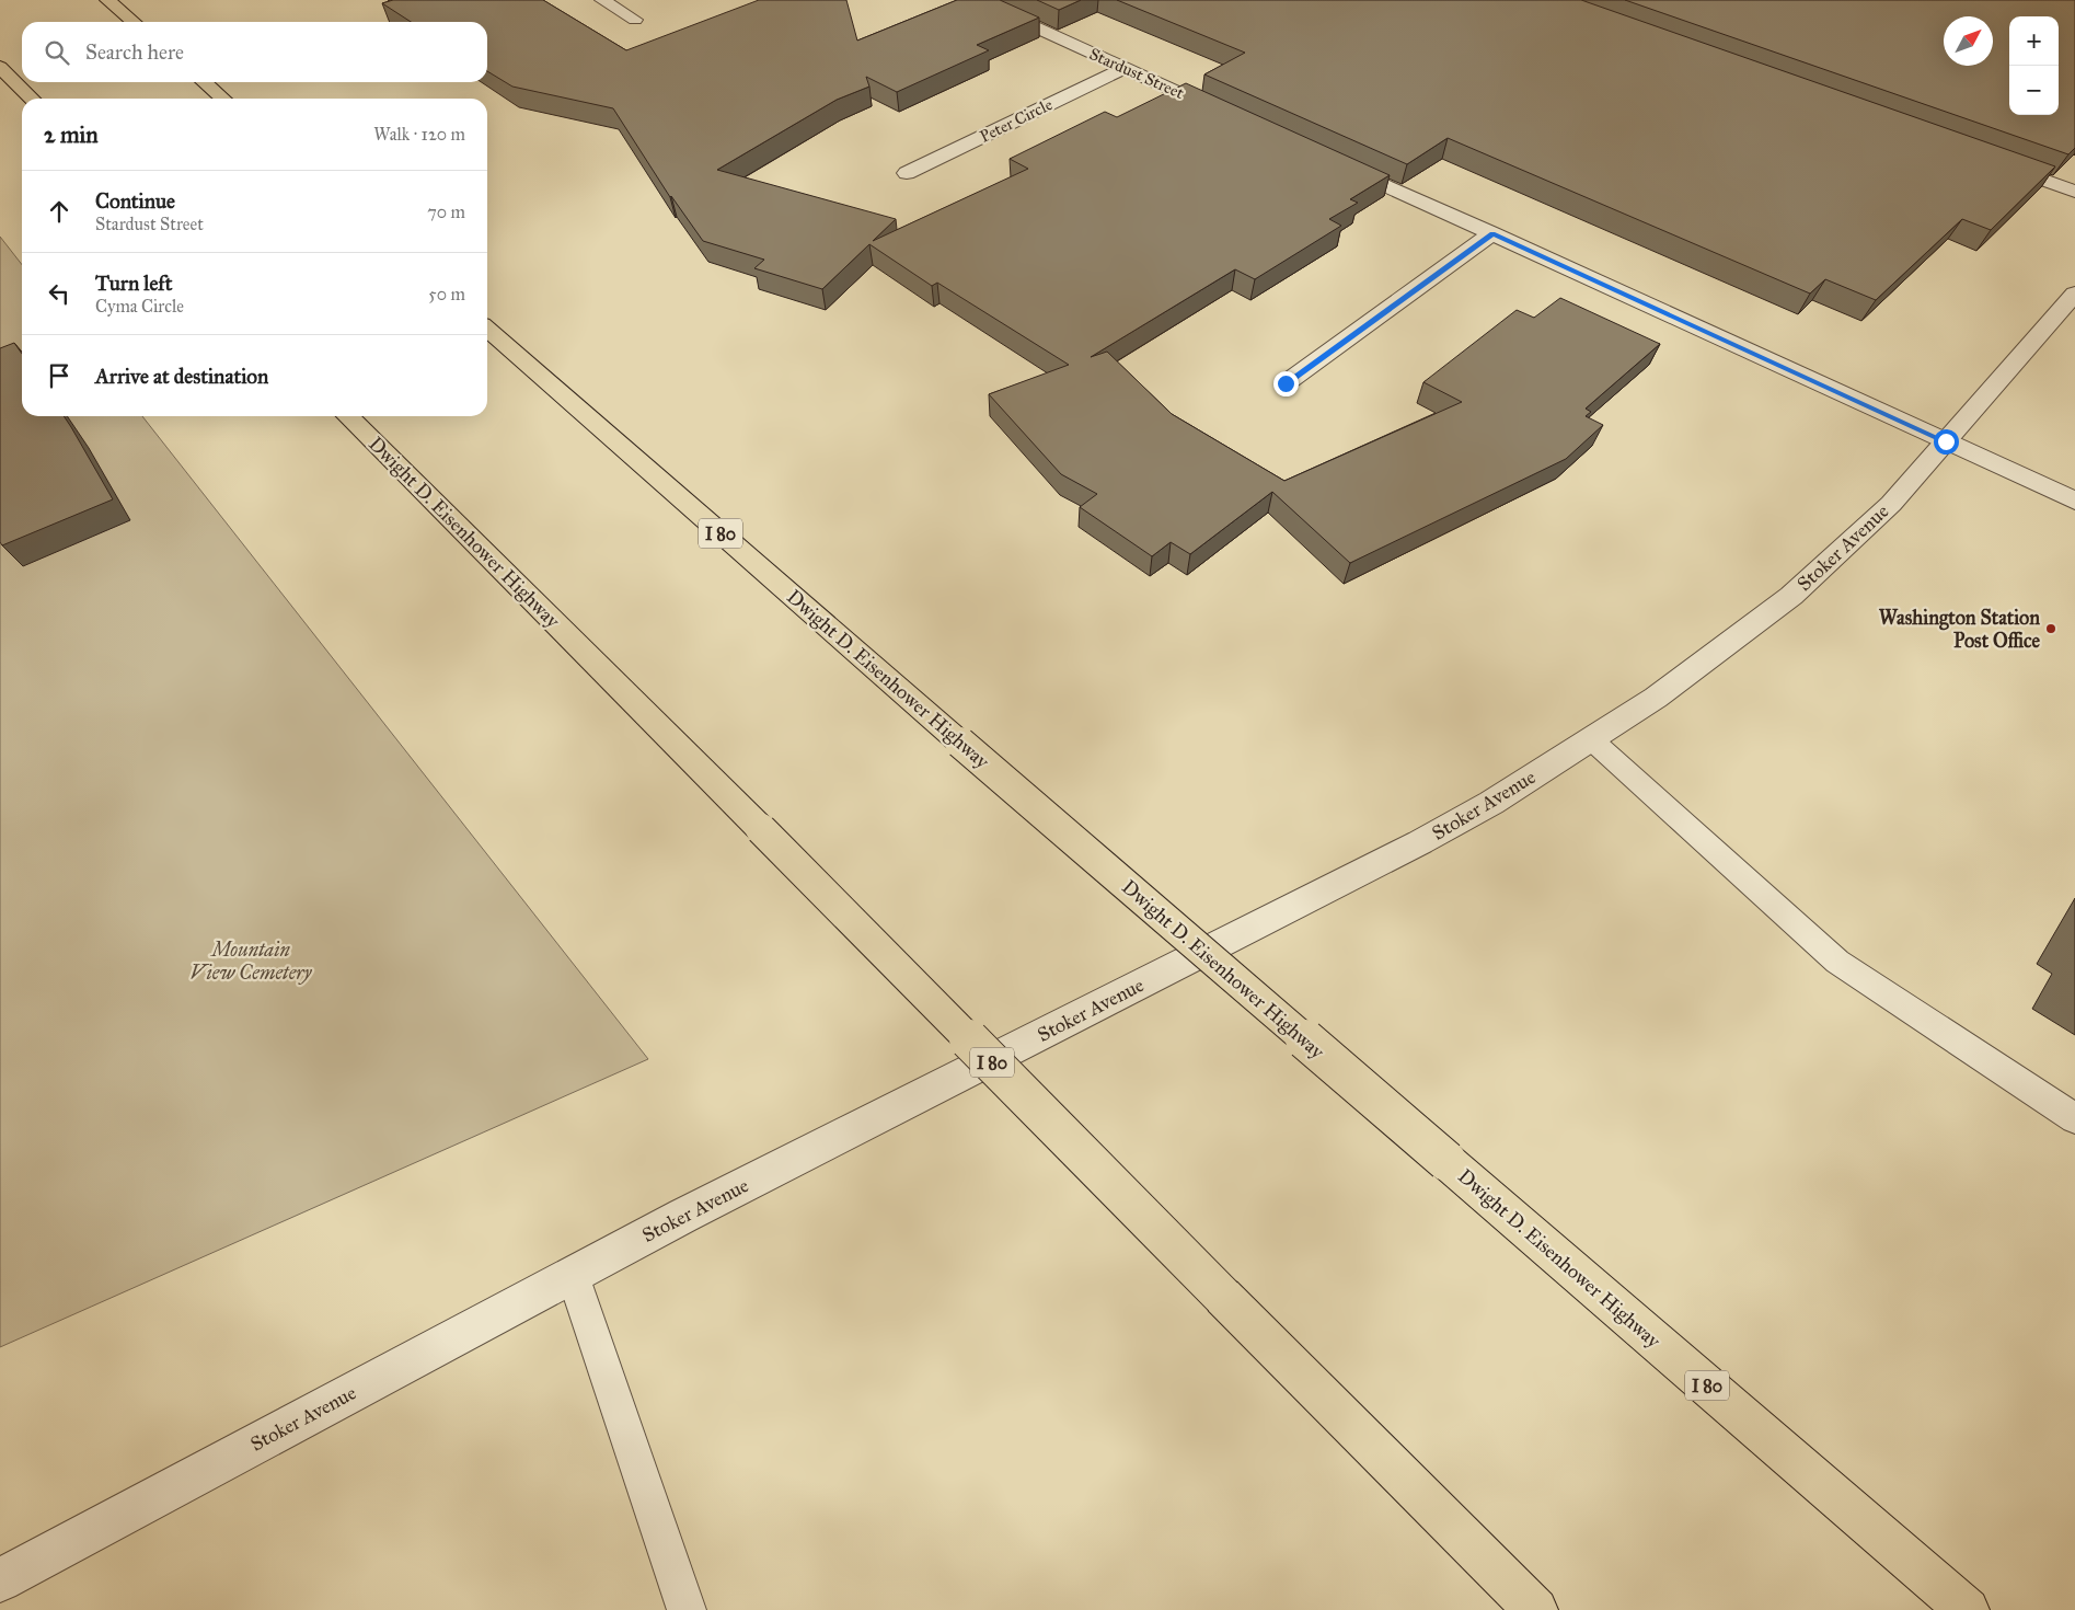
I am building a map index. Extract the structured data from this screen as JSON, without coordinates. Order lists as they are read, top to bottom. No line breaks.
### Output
{"streets":{"highway":["Dwight D. Eisenhower Highway","I 80"],"street":["Stardust Street","Peter Circle","Stoker Avenue"]},"crossings":[["Stardust Street","Peter Circle"]],"parks":["Mountain View Cemetery"],"places":["Washington Station Post Office"],"north":"top right","page":{"map_buttons":["+","−"],"search":"Search here","heading":["2 min","Walk · 120 m"],"list":[["Continue","Stardust Street","70 m"],["Turn left","Cyma Circle","50 m"],"Arrive at destination"]}}
